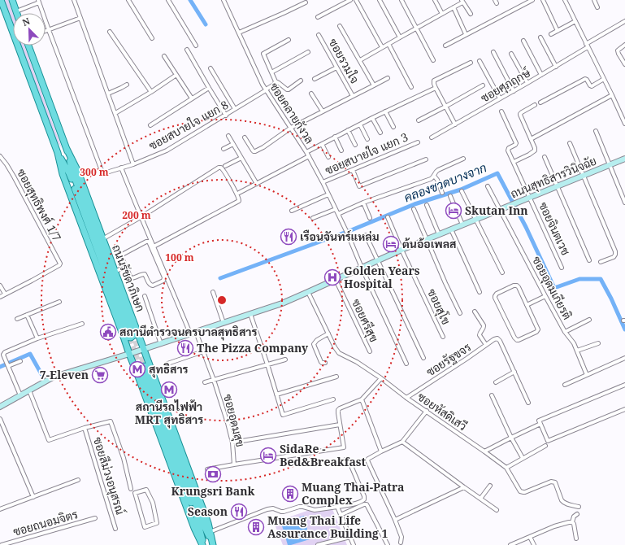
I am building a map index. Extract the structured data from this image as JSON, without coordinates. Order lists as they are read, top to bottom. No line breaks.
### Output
{"streets":{"main road":["ถนนรัชดาภิเษก"],"street":["ซอยรวมใจ","ซอยศุภฤกษ์","ซอยคลายกังวล","ซอยสบายใจ แยก 8","ซอยสบายใจ แยก 3","ถนนสุทธิสารวินิจฉัย","ซอยสุทธิพงศ์ 1/7","ซอยจินตเวช","ซอยอุดมเกียรติ","ซอยสุโข","ซอยศรีสุข","ซอยรัฐขจร","ซอยหัสดิเสวี","ซอยอุดมสุข","ซอยสีม่วงอนุสรณ์","ซอยถนอมจิตร"]},"crossings":[["ซอยคลายกังวล","ซอยสบายใจ แยก 8"],["ซอยคลายกังวล","ซอยสบายใจ แยก 3"],["ซอยคลายกังวล","ถนนสุทธิสารวินิจฉัย"],["ถนนสุทธิสารวินิจฉัย","ซอยจินตเวช"],["ถนนสุทธิสารวินิจฉัย","ถนนรัชดาภิเษก"],["ถนนสุทธิสารวินิจฉัย","ซอยอุดมเกียรติ"],["ถนนสุทธิสารวินิจฉัย","ซอยสุโข"],["ถนนสุทธิสารวินิจฉัย","ซอยศรีสุข"],["ถนนสุทธิสารวินิจฉัย","ซอยหัสดิเสวี"],["ถนนสุทธิสารวินิจฉัย","ซอยอุดมสุข"],["ถนนสุทธิสารวินิจฉัย","ซอยสีม่วงอนุสรณ์"],["ซอยรัฐขจร","ซอยหัสดิเสวี"]],"water":["คลองชวดบางจาก"],"places":{"hotel":["Skutan Inn","ต้นอ้อเพลส","SidaRe - Bed&Breakfast"],"restaurant":["เรือนจันทร์แหล่ม","The Pizza Company","Season"],"hospital":["Golden Years Hospital"],"public building":["สถานีตำรวจนครบาลสุทธิสาร"],"metro station":["สุทธิสาร","สถานีรถไฟฟ้า MRT สุทธิสาร"],"supermarket":["7-Eleven"],"bank":["Krungsri Bank"],"building":["Muang Thai-Patra Complex","Muang Thai Life Assurance Building 1"]},"north":"top left","rings":["300 m","200 m","100 m"]}
